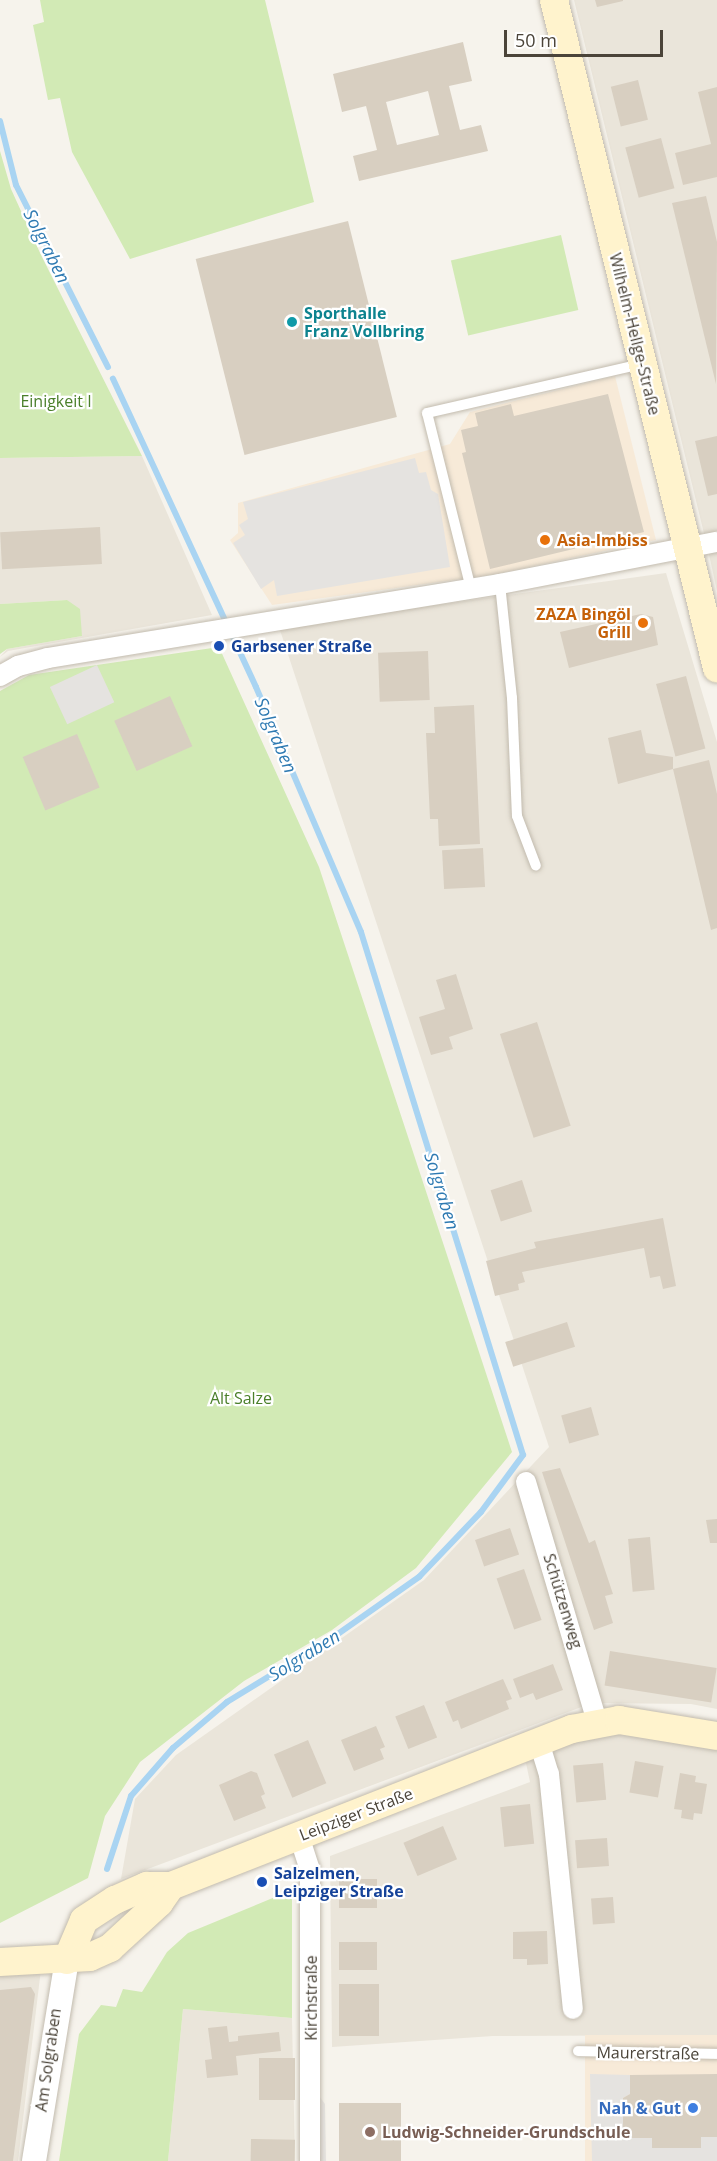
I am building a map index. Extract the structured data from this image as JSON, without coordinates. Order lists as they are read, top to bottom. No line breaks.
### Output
{"streets":{"main road":["Wilhelm-Hellge-Straße","Leipziger Straße"],"street":["Schützenweg","Kirchstraße","Am Solgraben"],"lane":["Maurerstraße"]},"crossings":[["Schützenweg","Leipziger Straße"],["Leipziger Straße","Kirchstraße"],["Leipziger Straße","Am Solgraben"]],"water":["Solgraben"],"parks":["Einigkeit I","Alt Salze"],"places":["Sporthalle Franz Vollbring","Asia-Imbiss","ZAZA Bingöl Grill","Garbsener Straße","Salzelmen, Leipziger Straße","Nah & Gut","Ludwig-Schneider-Grundschule"],"scale_bar":"50 m"}
